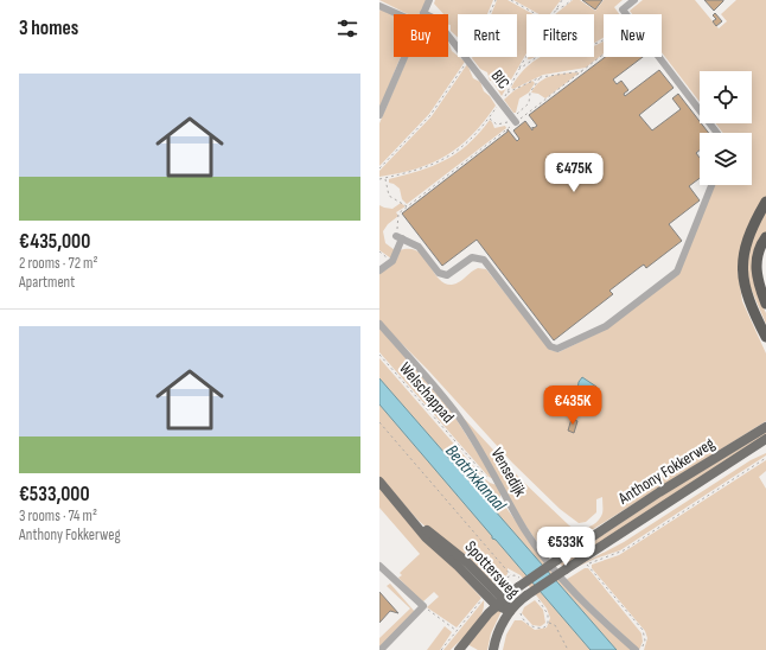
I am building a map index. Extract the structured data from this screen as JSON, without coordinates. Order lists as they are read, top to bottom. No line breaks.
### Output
{"streets":{"main road":["Anthony Fokkerweg","Spottersweg"],"street":["BIC","Vensedijk"],"path":["Welschappad"]},"crossings":[["Welschappad","Vensedijk"],["Anthony Fokkerweg","Spottersweg"]],"water":["Beatrixkanaal"],"page":{"heading":"3 homes","chip":["Buy","Rent","Filters","New"],"list":[{"name":"€435,000","note":"2 rooms · 72 m² · Apartment"},{"name":"€533,000","note":"3 rooms · 74 m² · Anthony Fokkerweg"}],"price":["€475K","€435K","€533K"]}}
